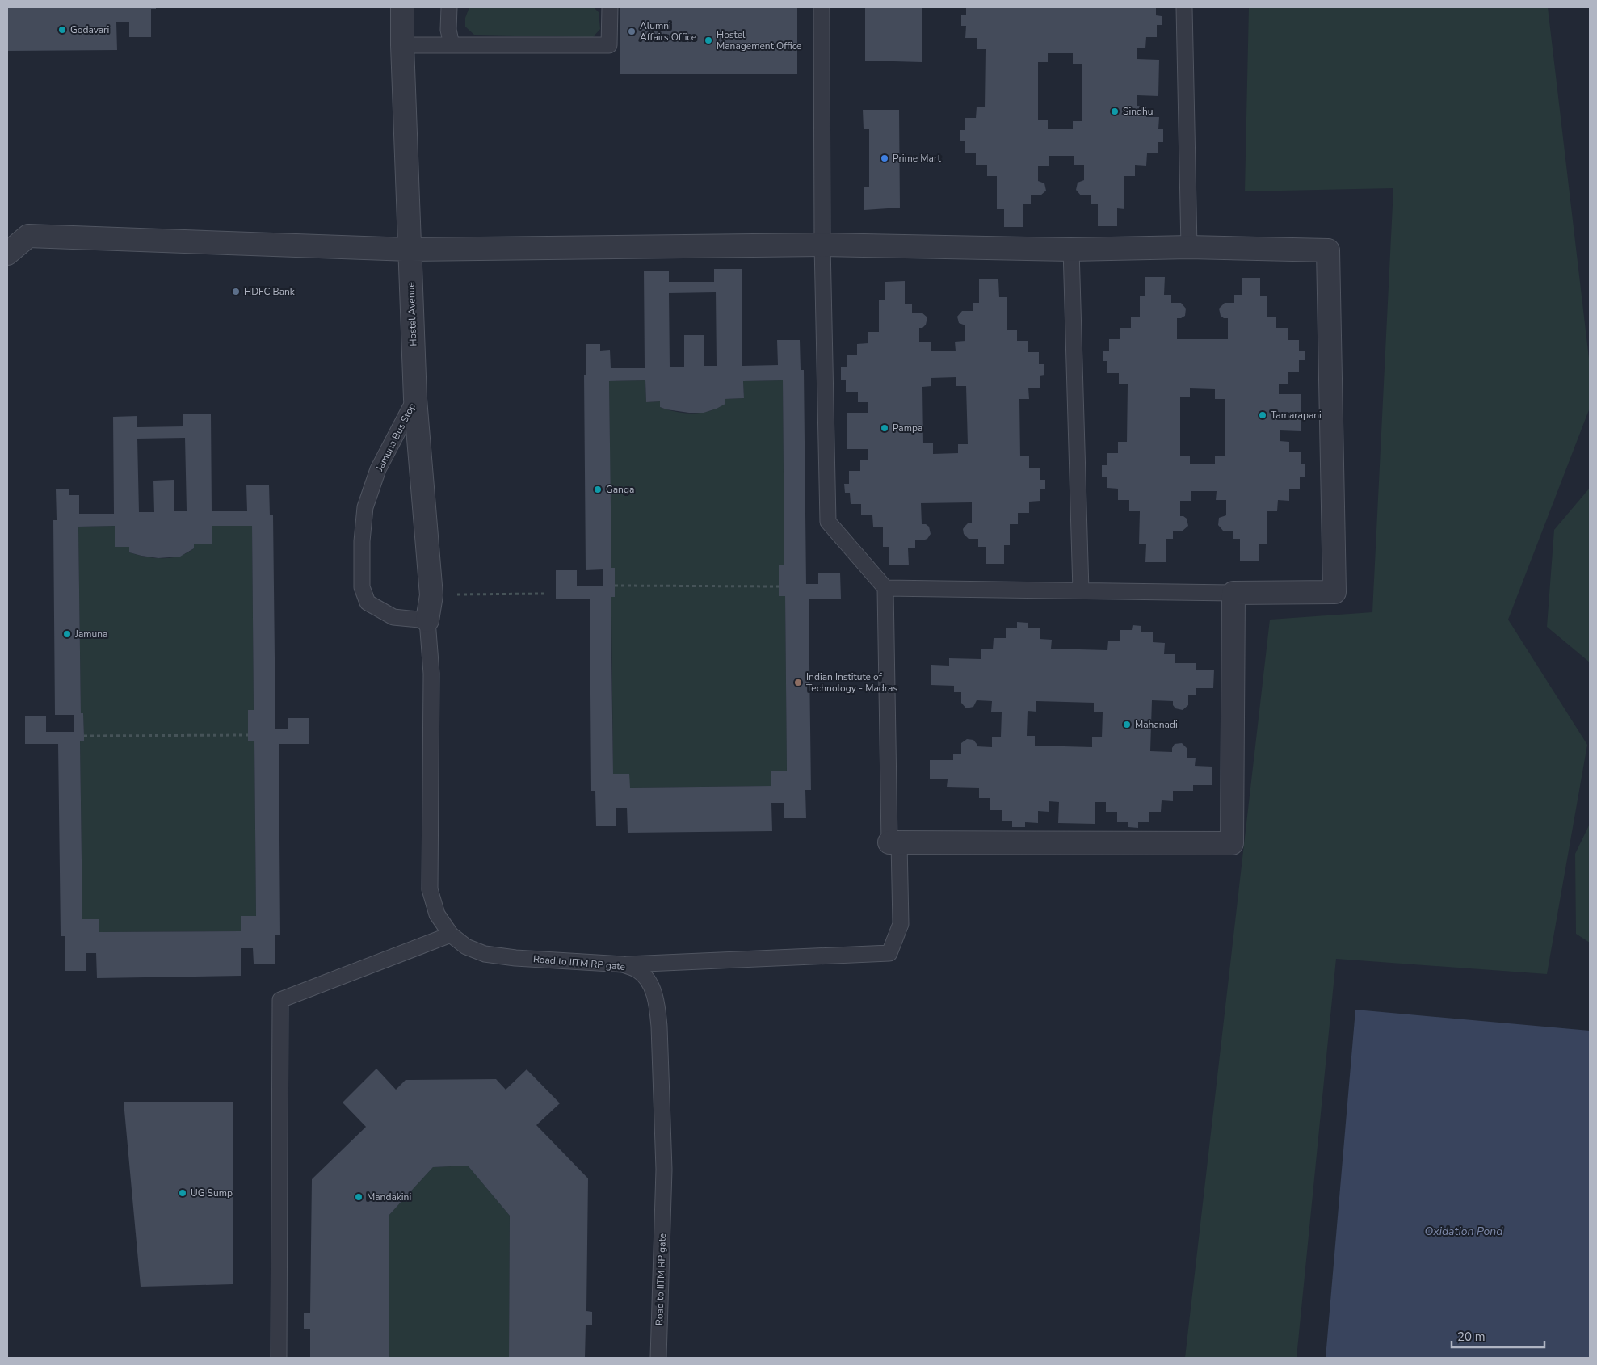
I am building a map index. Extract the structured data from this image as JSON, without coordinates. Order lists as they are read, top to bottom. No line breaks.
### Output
{"streets":{"street":["Hostel Avenue"],"lane":["Jamuna Bus Stop","Road to IITM RP gate"]},"crossings":[["Hostel Avenue","Jamuna Bus Stop"],["Hostel Avenue","Road to IITM RP gate"],["Jamuna Bus Stop","Road to IITM RP gate"]],"water":["Oxidation Pond"],"places":["Godavari","Alumni Affairs Office","Hostel Management Office","Sindhu","Prime Mart","HDFC Bank","Tamarapani","Pampa","Ganga","Jamuna","Indian Institute of Technology - Madras","Mahanadi","UG Sump","Mandakini"],"scale_bar":"20 m"}
